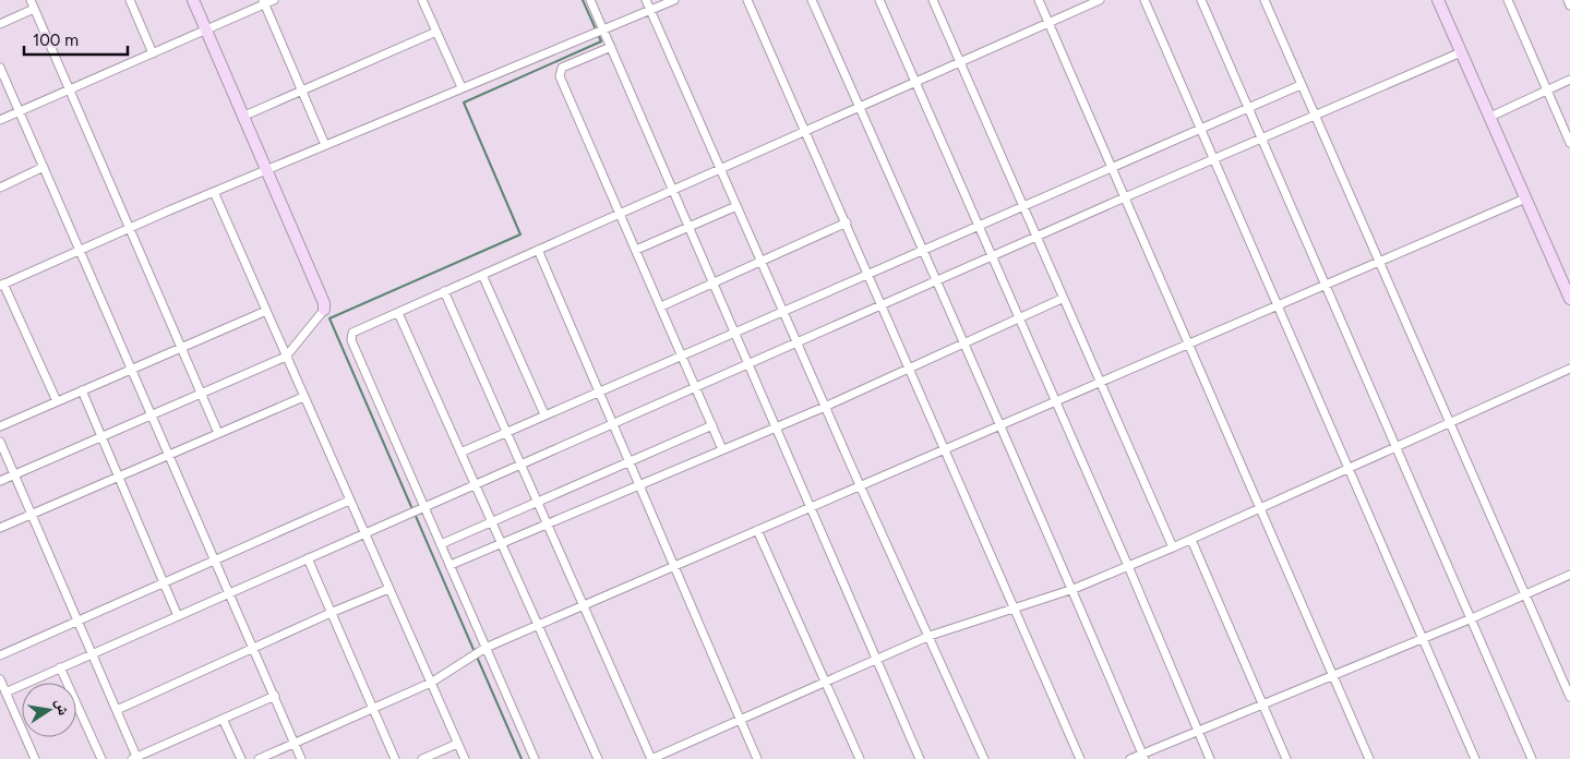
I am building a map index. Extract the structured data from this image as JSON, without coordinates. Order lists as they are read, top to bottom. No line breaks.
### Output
{"scale_bar":"100 m","north":"right"}
